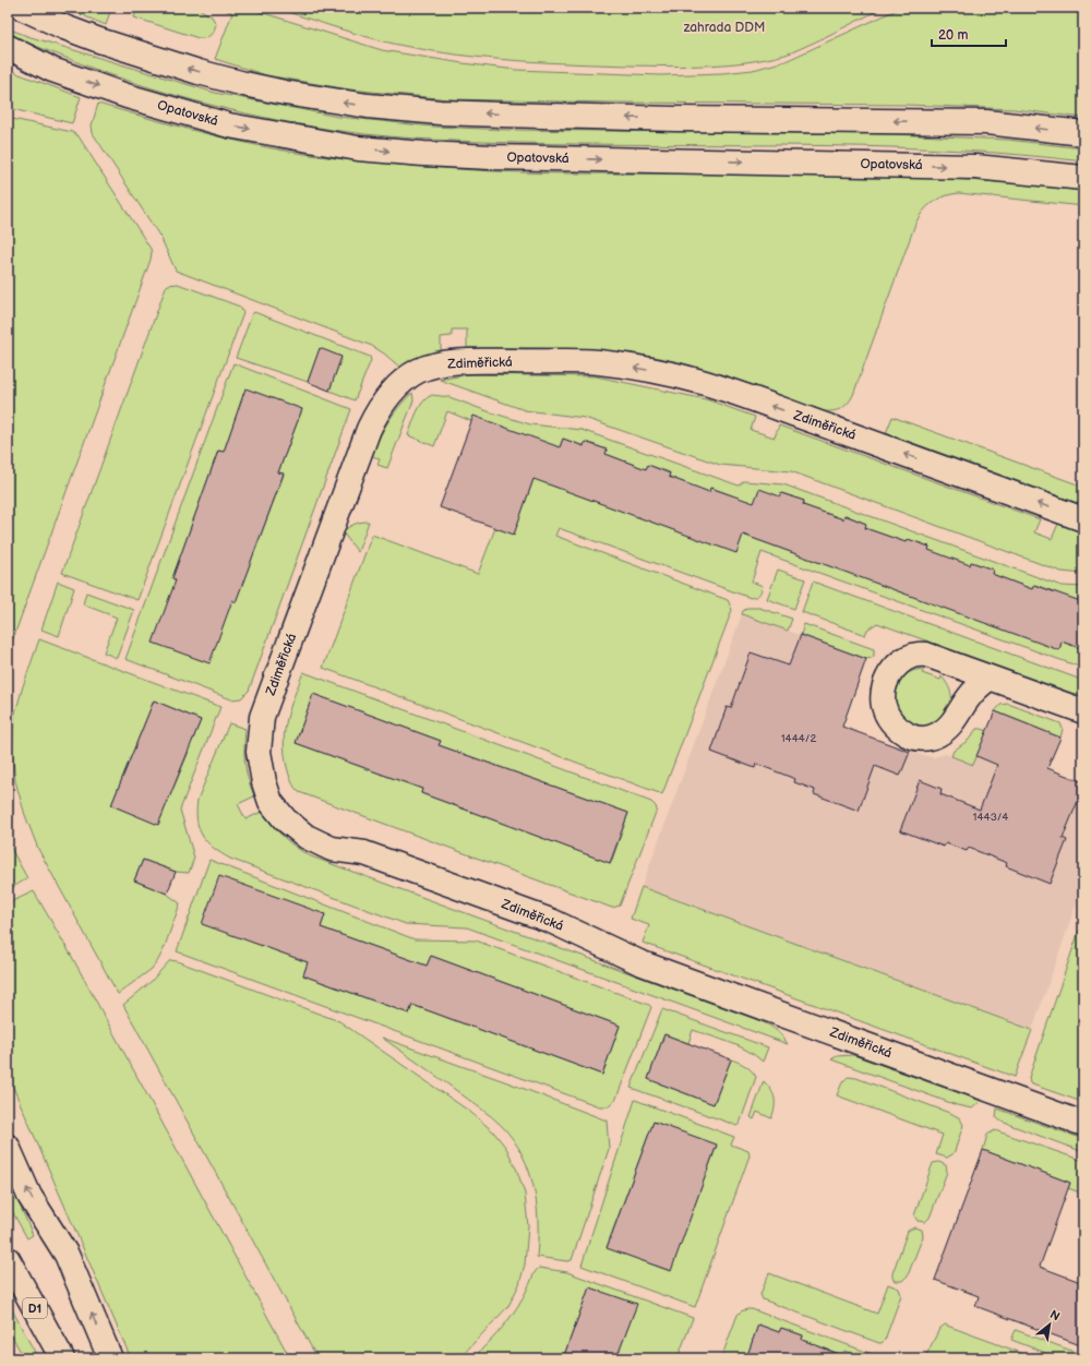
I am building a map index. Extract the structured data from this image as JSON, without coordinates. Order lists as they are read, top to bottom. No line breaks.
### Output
{"streets":{"main road":["Opatovská","Zdiměřická","D1"]},"parks":["zahrada DDM"],"house_numbers":["1444/2","1443/4"],"scale_bar":"20 m","north":"top right"}
